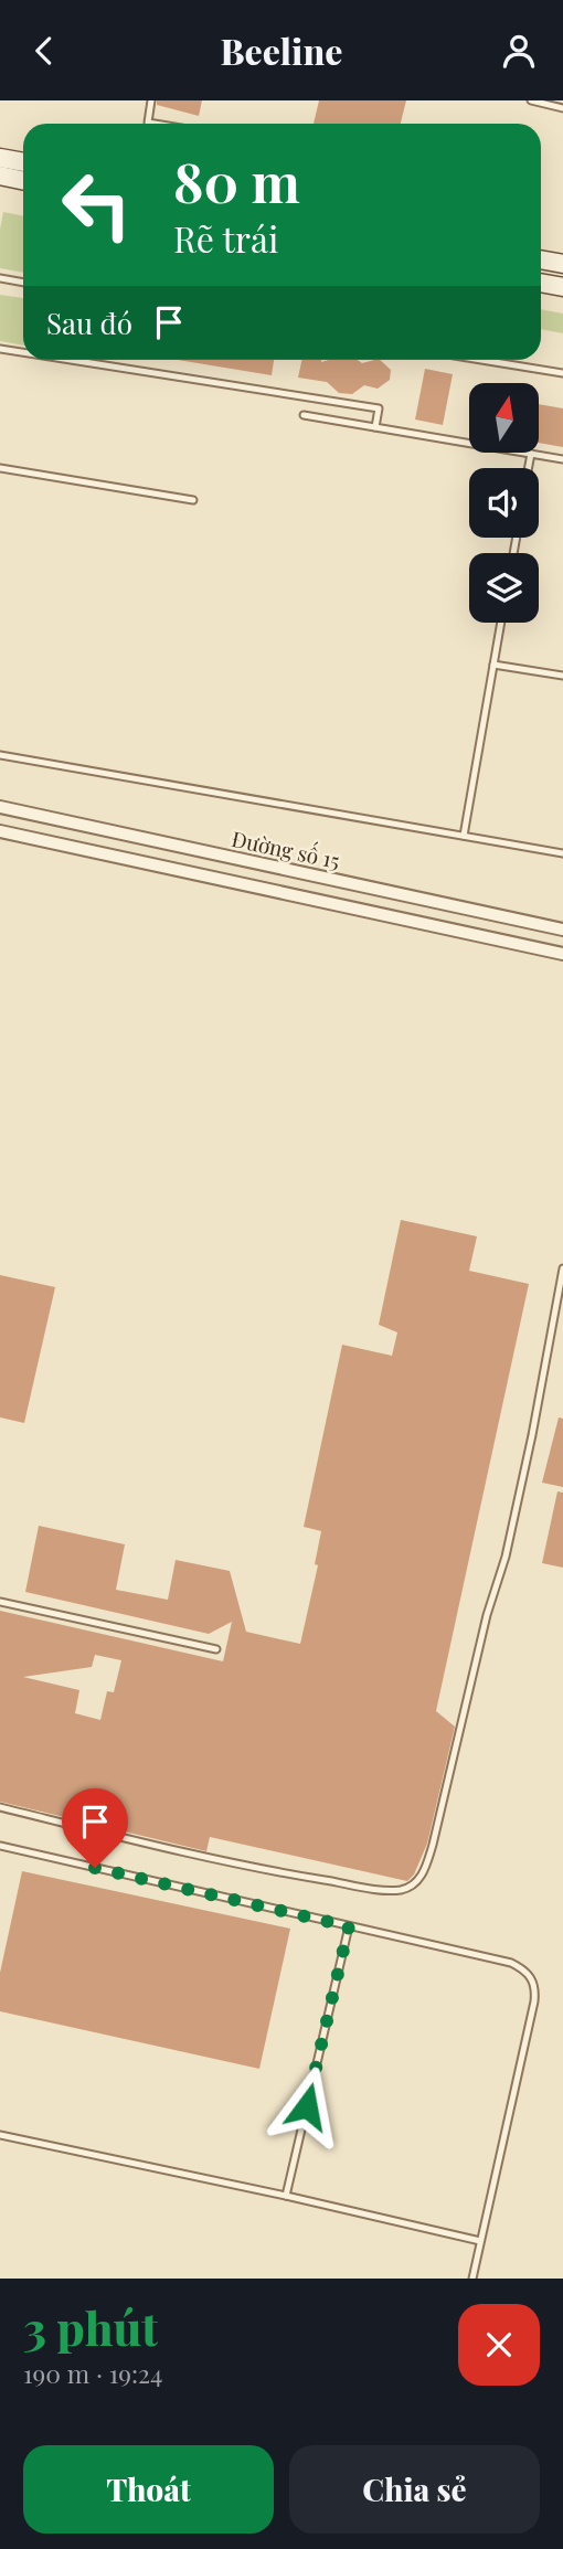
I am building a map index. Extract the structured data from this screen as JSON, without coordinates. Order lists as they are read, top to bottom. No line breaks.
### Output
{"streets":{"street":["Đường số 15"]},"north":"top","page":{"header":"Beeline","turn":["80 m","Rẽ trái"],"then":"Sau đó","heading":["3 phút","190 m · 19:24"],"buttons":["Thoát","Chia sẻ"]}}
